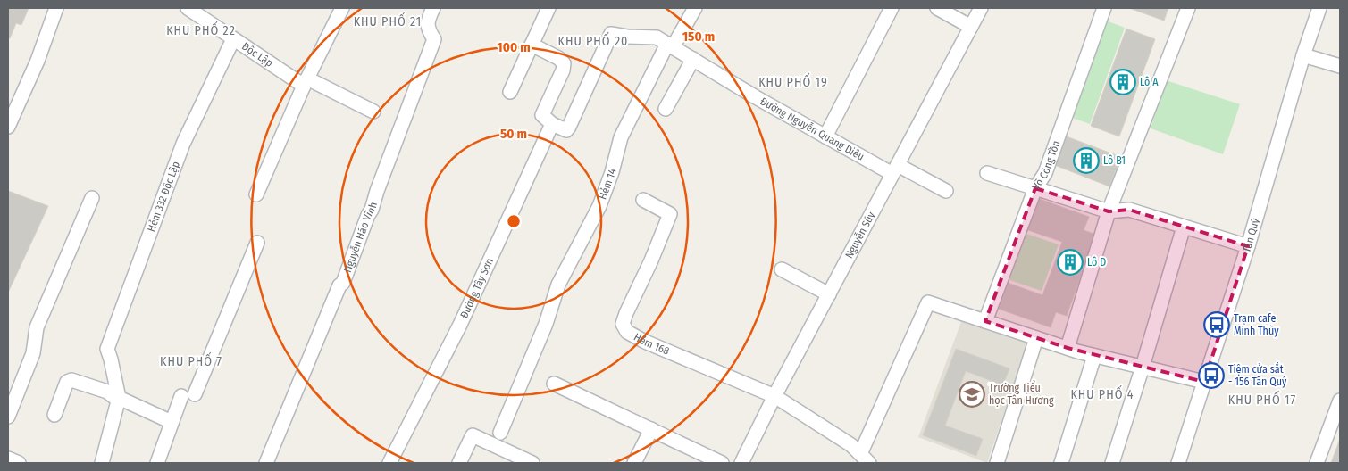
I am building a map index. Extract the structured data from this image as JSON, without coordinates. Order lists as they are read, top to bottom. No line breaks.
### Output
{"streets":{"street":["Độc Lập","Đường Nguyễn Quang Diêu","Võ Công Tồn","Hẻm 14","Hẻm 332 Độc Lập","Nguyễn Súy","Tân Quý","Nguyễn Háo Vĩnh","Đường Tây Sơn","Hẻm 168"]},"crossings":[["Độc Lập","Hẻm 332 Độc Lập"],["Đường Nguyễn Quang Diêu","Hẻm 14"],["Đường Nguyễn Quang Diêu","Nguyễn Súy"],["Đường Nguyễn Quang Diêu","Đường Tây Sơn"],["Nguyễn Súy","Hẻm 168"]],"districts":["KHU PHỐ 21","KHU PHỐ 22","KHU PHỐ 20","KHU PHỐ 19","KHU PHỐ 7","KHU PHỐ 4","KHU PHỐ 17"],"places":{"building":["Lô A","Lô B1","Lô D"],"bus stop":["Trạm cafe Minh Thùy","Tiệm cửa sắt - 156 Tân Quý"],"school or university":["Trường Tiểu học Tân Hương"]},"rings":["150 m","100 m","50 m"]}
